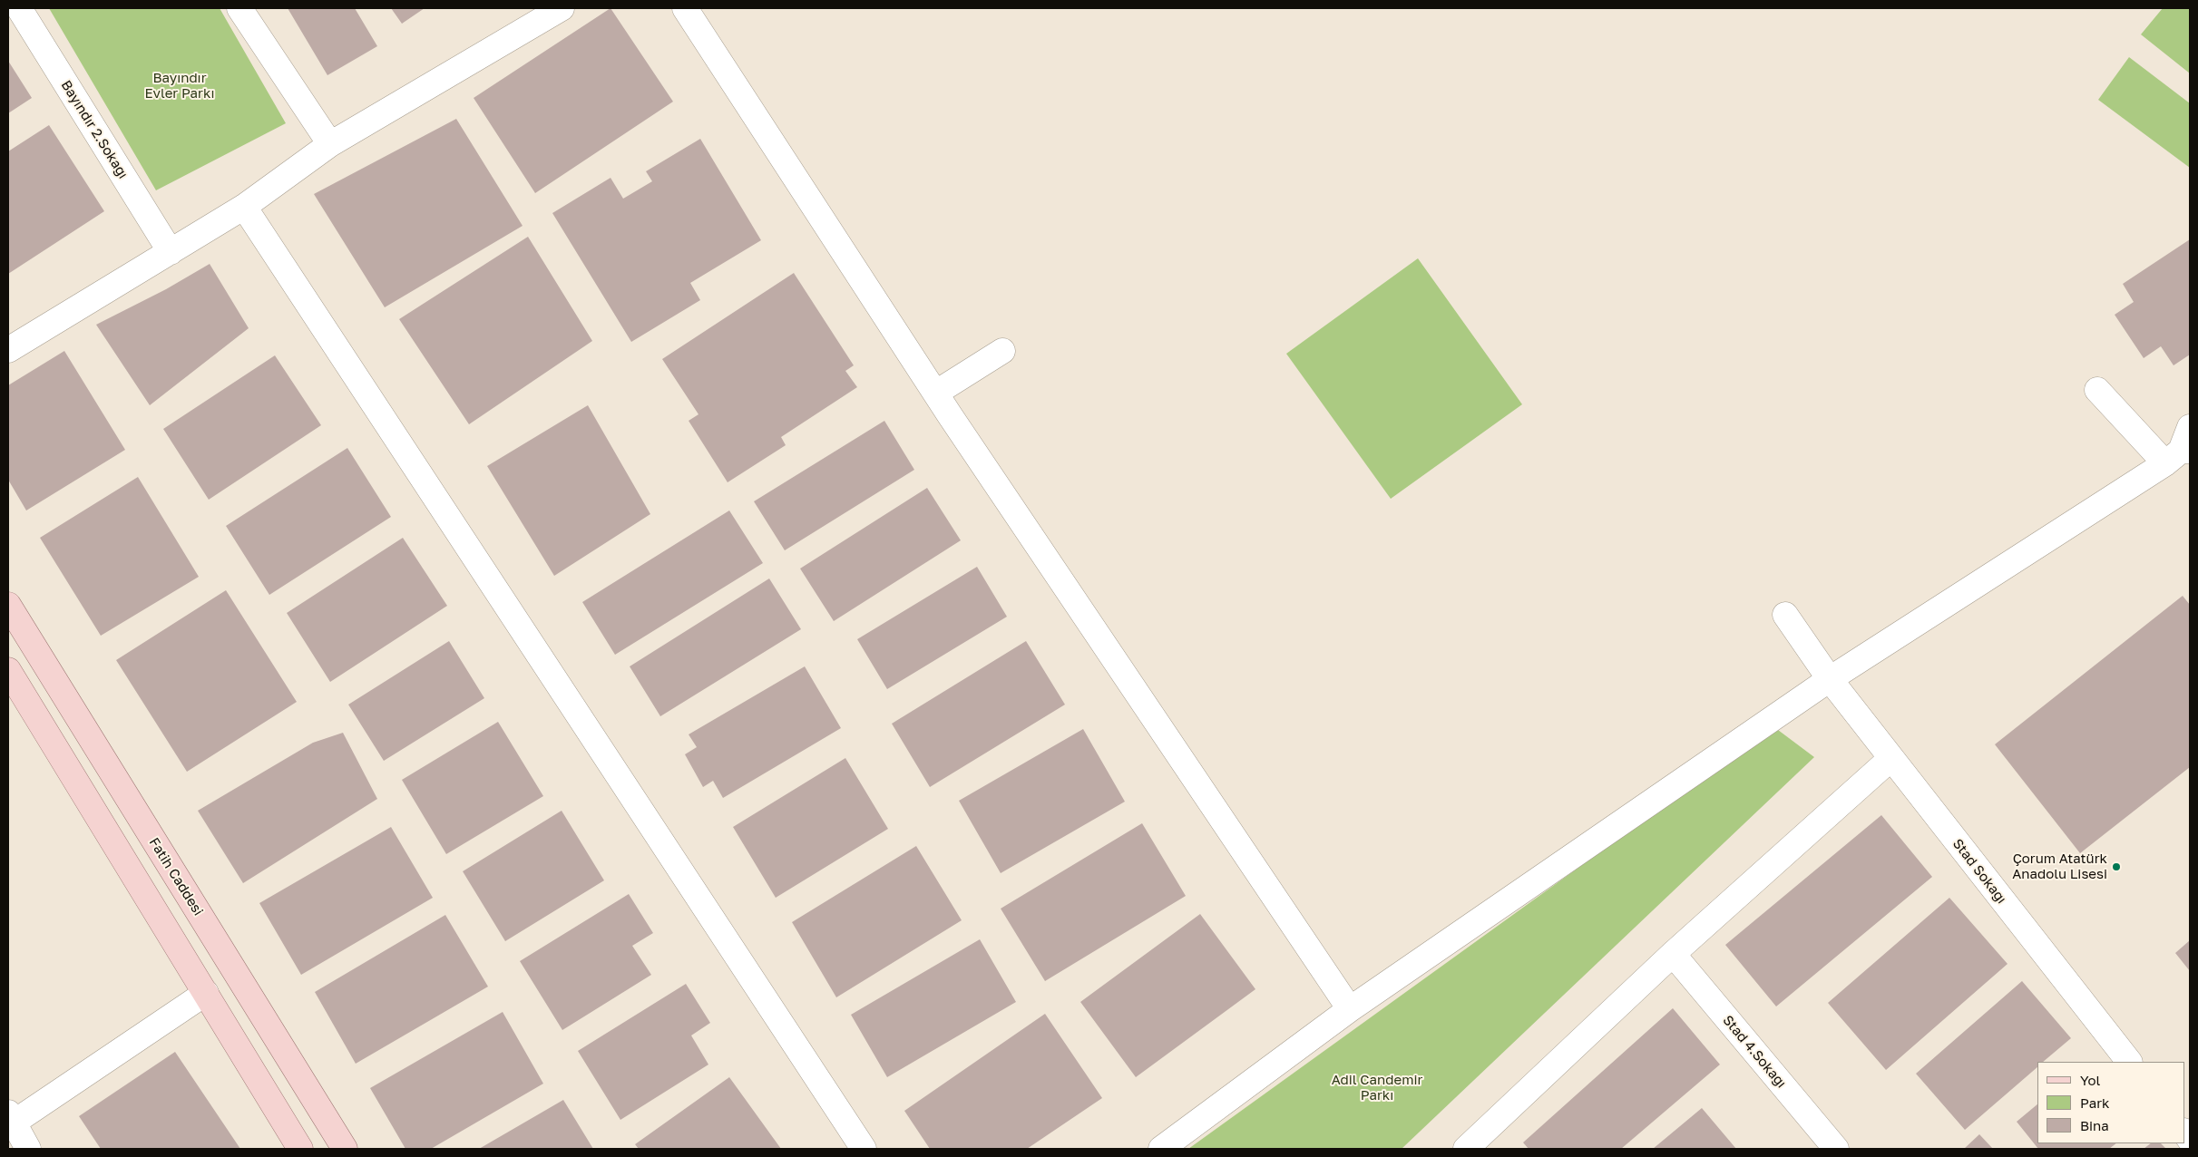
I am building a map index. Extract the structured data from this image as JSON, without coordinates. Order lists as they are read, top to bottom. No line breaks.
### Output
{"streets":{"main road":["Fatih Caddesi"],"street":["Bayındır 2.Sokağı","Stad Sokağı","Stad 4.Sokağı"]},"parks":["Bayındır Evler Parkı","Adil Candemir Parkı"],"places":["Çorum Atatürk Anadolu Lisesi"],"legend":["Yol","Park","Bina"]}
